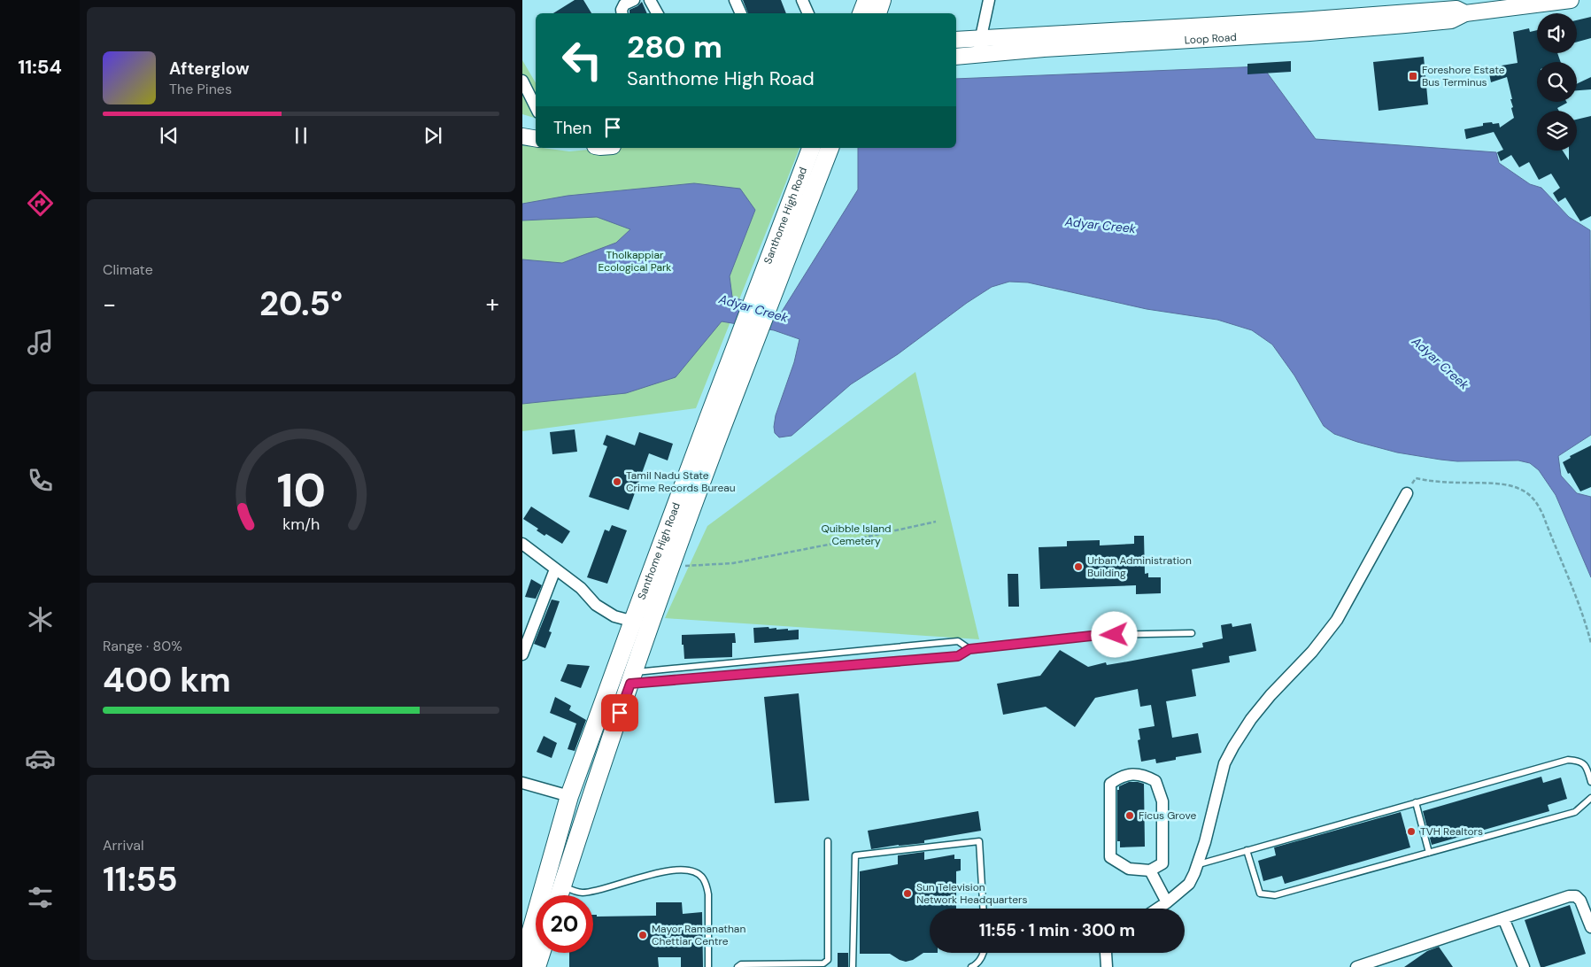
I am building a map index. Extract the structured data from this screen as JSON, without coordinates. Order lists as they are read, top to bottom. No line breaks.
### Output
{"streets":{"main road":["Santhome High Road"],"street":["Loop Road"]},"water":["Adyar Creek"],"parks":["Tholkappiar Ecological Park","Quibble Island Cemetery"],"places":{"transit":["Foreshore Estate Bus Terminus"],"other":["Tamil Nadu State Crime Records Bureau","Urban Administration Building","Ficus Grove","TVH Realtors","Sun Television Network Headquarters","Mayor Ramanathan Chettiar Centre"]},"page":{"tabs":"11:54","turn":["280 m","Santhome High Road"],"song":["Afterglow","The Pines"],"then":"Then","tile":["Climate",["Range · 80%","400 km"],["Arrival","11:55"]],"heat":["−","20.5°","+"],"limit":"20","trip":"11:55 · 1 min · 300 m","gauge":["10","km/h"]}}
